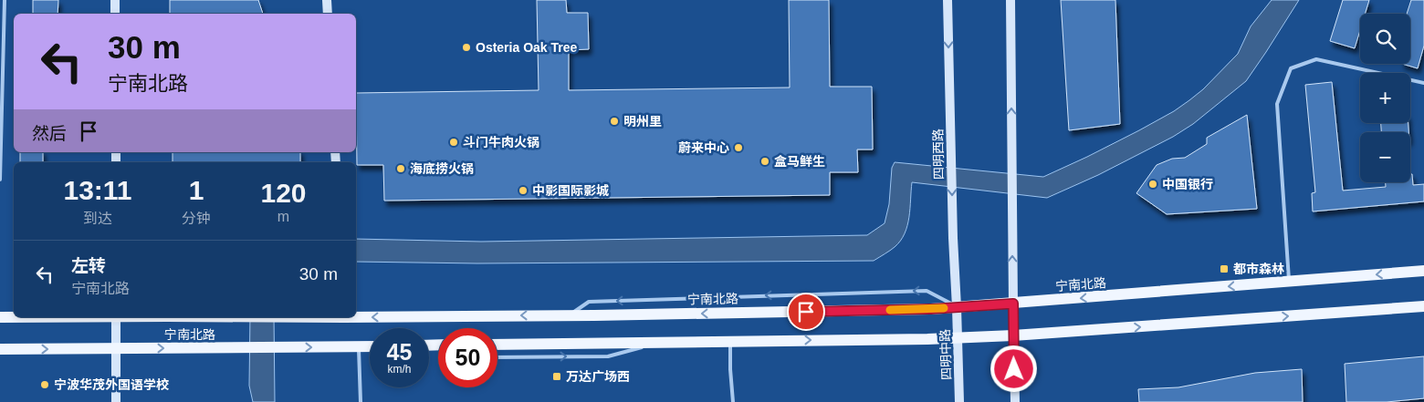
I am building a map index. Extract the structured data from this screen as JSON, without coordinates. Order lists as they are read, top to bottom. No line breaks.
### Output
{"streets":{"main road":["四明西路","宁南北路","四明中路"]},"crossings":[["四明西路","宁南北路"],["四明西路","四明中路"],["宁南北路","四明中路"]],"places":{"other":["Osteria Oak Tree","明州里","斗门牛肉火锅","蔚来中心","盒马鲜生","海底捞火锅","中国银行","中影国际影城","宁波华茂外国语学校"],"transit":["都市森林","万达广场西"]},"page":{"map_buttons":["+","−"],"turn":["30 m","宁南北路"],"then":"然后","eta":["13:11","到达","1","分钟","120","m"],"list":[{"name":"左转","note":"宁南北路","value":"30 m"}],"speed":"45 km/h","limit":"50"}}
